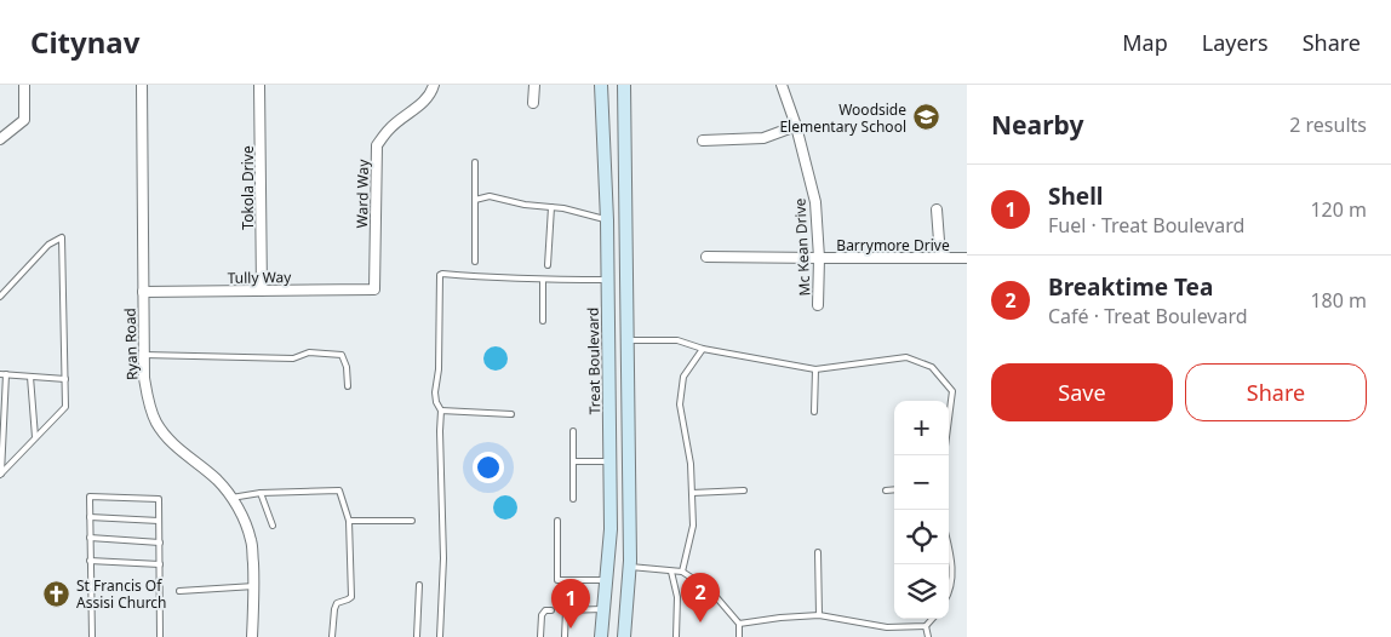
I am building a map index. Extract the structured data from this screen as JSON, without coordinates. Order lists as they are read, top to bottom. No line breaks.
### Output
{"streets":{"main road":["Treat Boulevard"],"street":["Tokola Drive","Ward Way","Barrymore Drive","Mc Kean Drive","Tully Way","Ryan Road"]},"crossings":[["Tokola Drive","Tully Way"],["Ward Way","Tully Way"],["Barrymore Drive","Mc Kean Drive"],["Tully Way","Ryan Road"]],"places":{"school or university":["Woodside Elementary School"],"church":["St Francis Of Assisi Church"]},"page":{"header":"Citynav","nav":["Map","Layers","Share"],"heading":["Nearby","2 results"],"list":[{"mark":"1","name":"Shell","note":"Fuel · Treat Boulevard","value":"120 m"},{"mark":"2","name":"Breaktime Tea","note":"Café · Treat Boulevard","value":"180 m"}],"buttons":["Save","Share"],"map_buttons":["+","−"],"pins":["2","1"]}}
